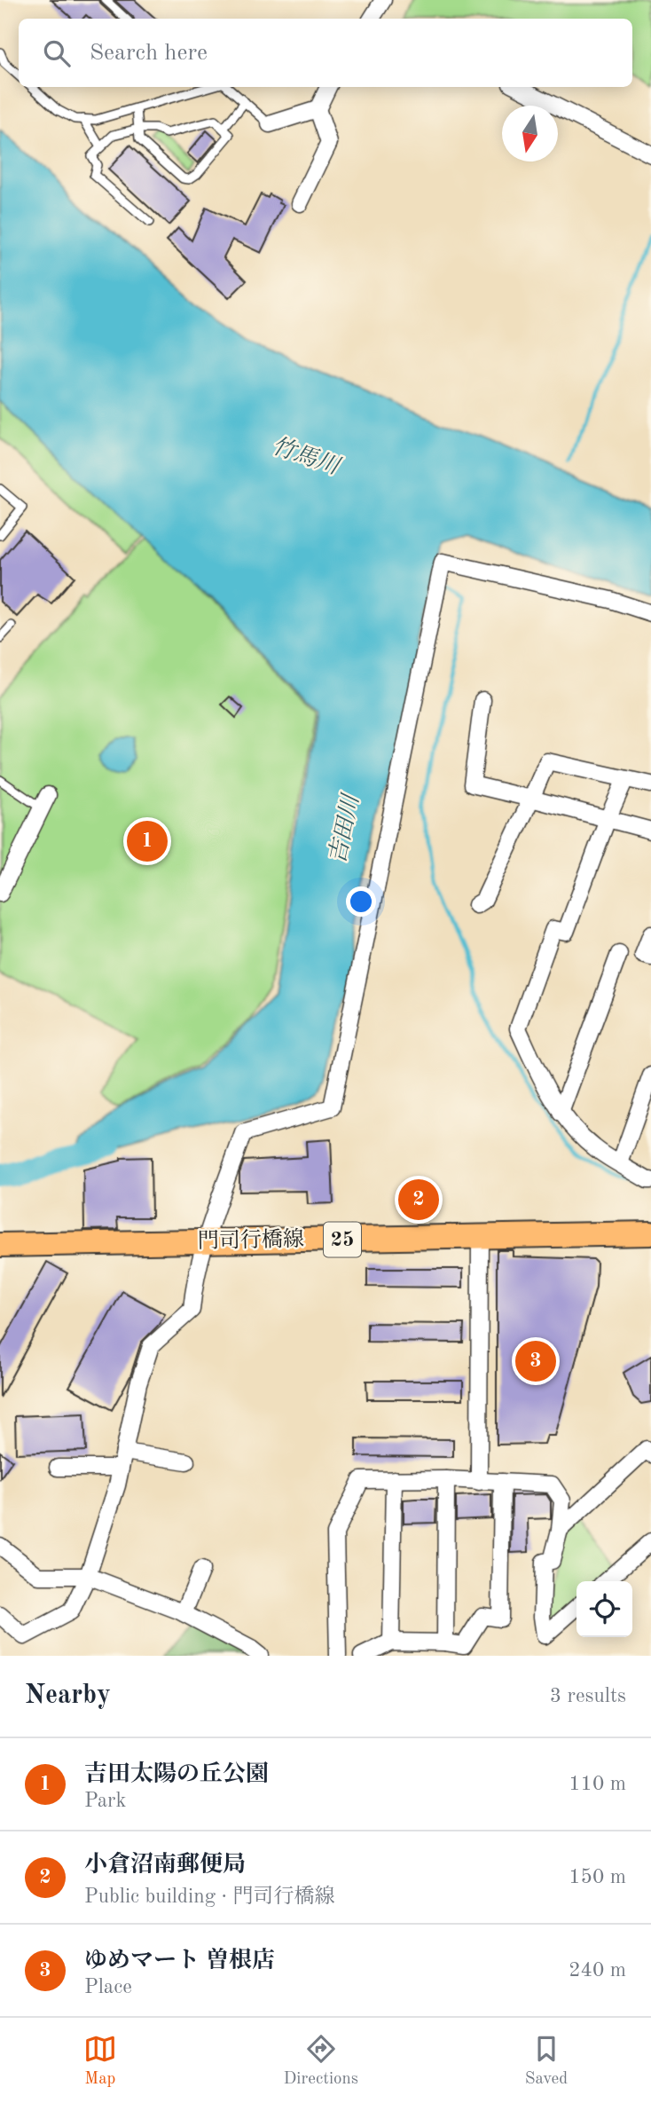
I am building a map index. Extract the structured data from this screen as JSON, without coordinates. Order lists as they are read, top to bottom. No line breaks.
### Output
{"streets":{"main road":["25","門司行橋線"]},"water":["竹馬川","吉田川"],"north":"bottom","page":{"search":"Search here","pins":["1","2","3"],"heading":["Nearby","3 results"],"list":[{"mark":"1","name":"吉田太陽の丘公園","note":"Park","value":"110 m"},{"mark":"2","name":"小倉沼南郵便局","note":"Public building · 門司行橋線","value":"150 m"},{"mark":"3","name":"ゆめマート 曽根店","note":"Place","value":"240 m"}],"nav":["Map","Directions","Saved"]}}
